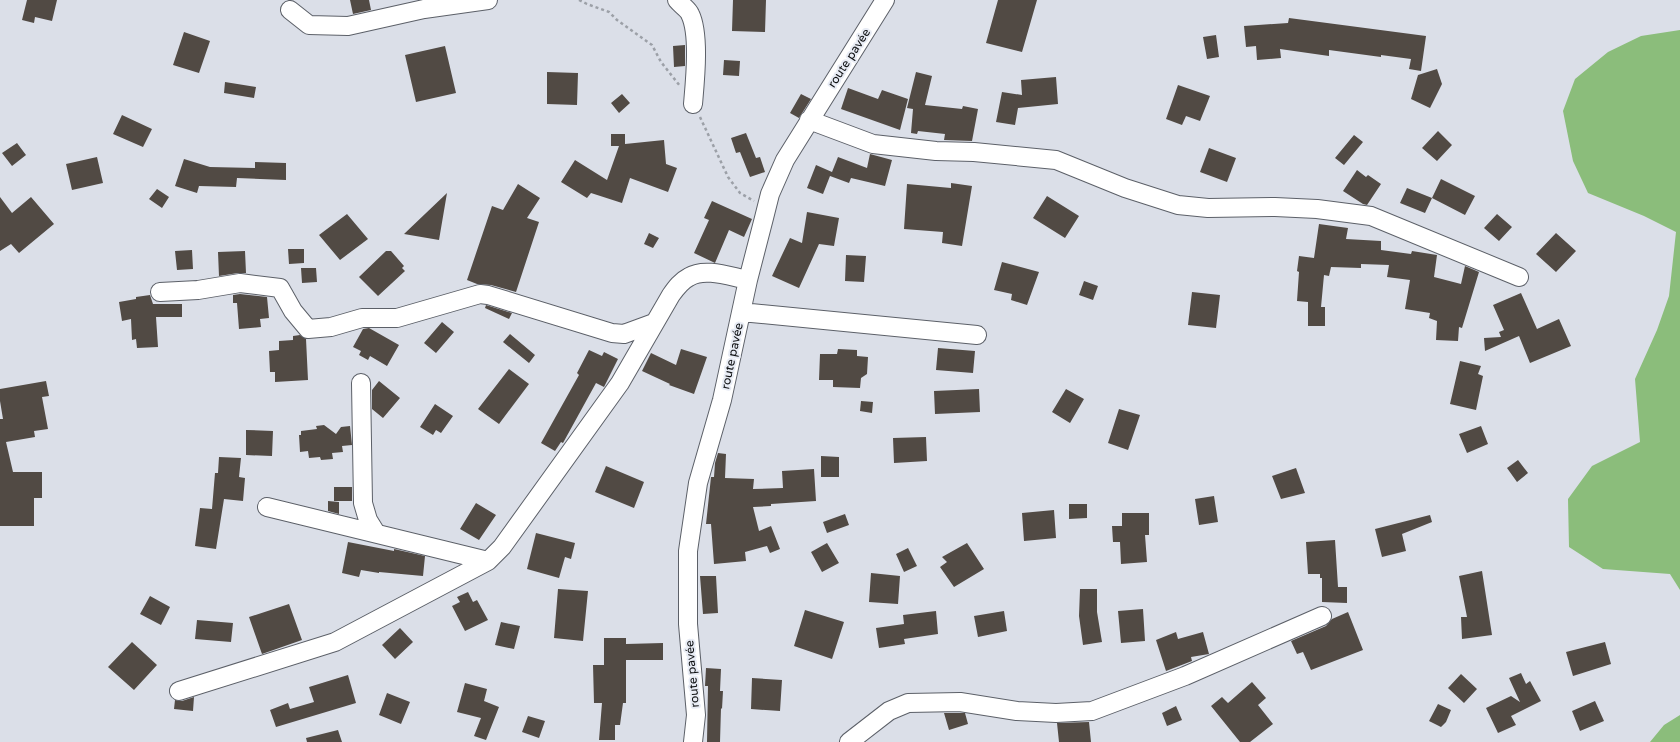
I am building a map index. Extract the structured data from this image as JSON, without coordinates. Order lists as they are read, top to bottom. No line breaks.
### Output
{"streets":{"street":["route pavée"]}}
